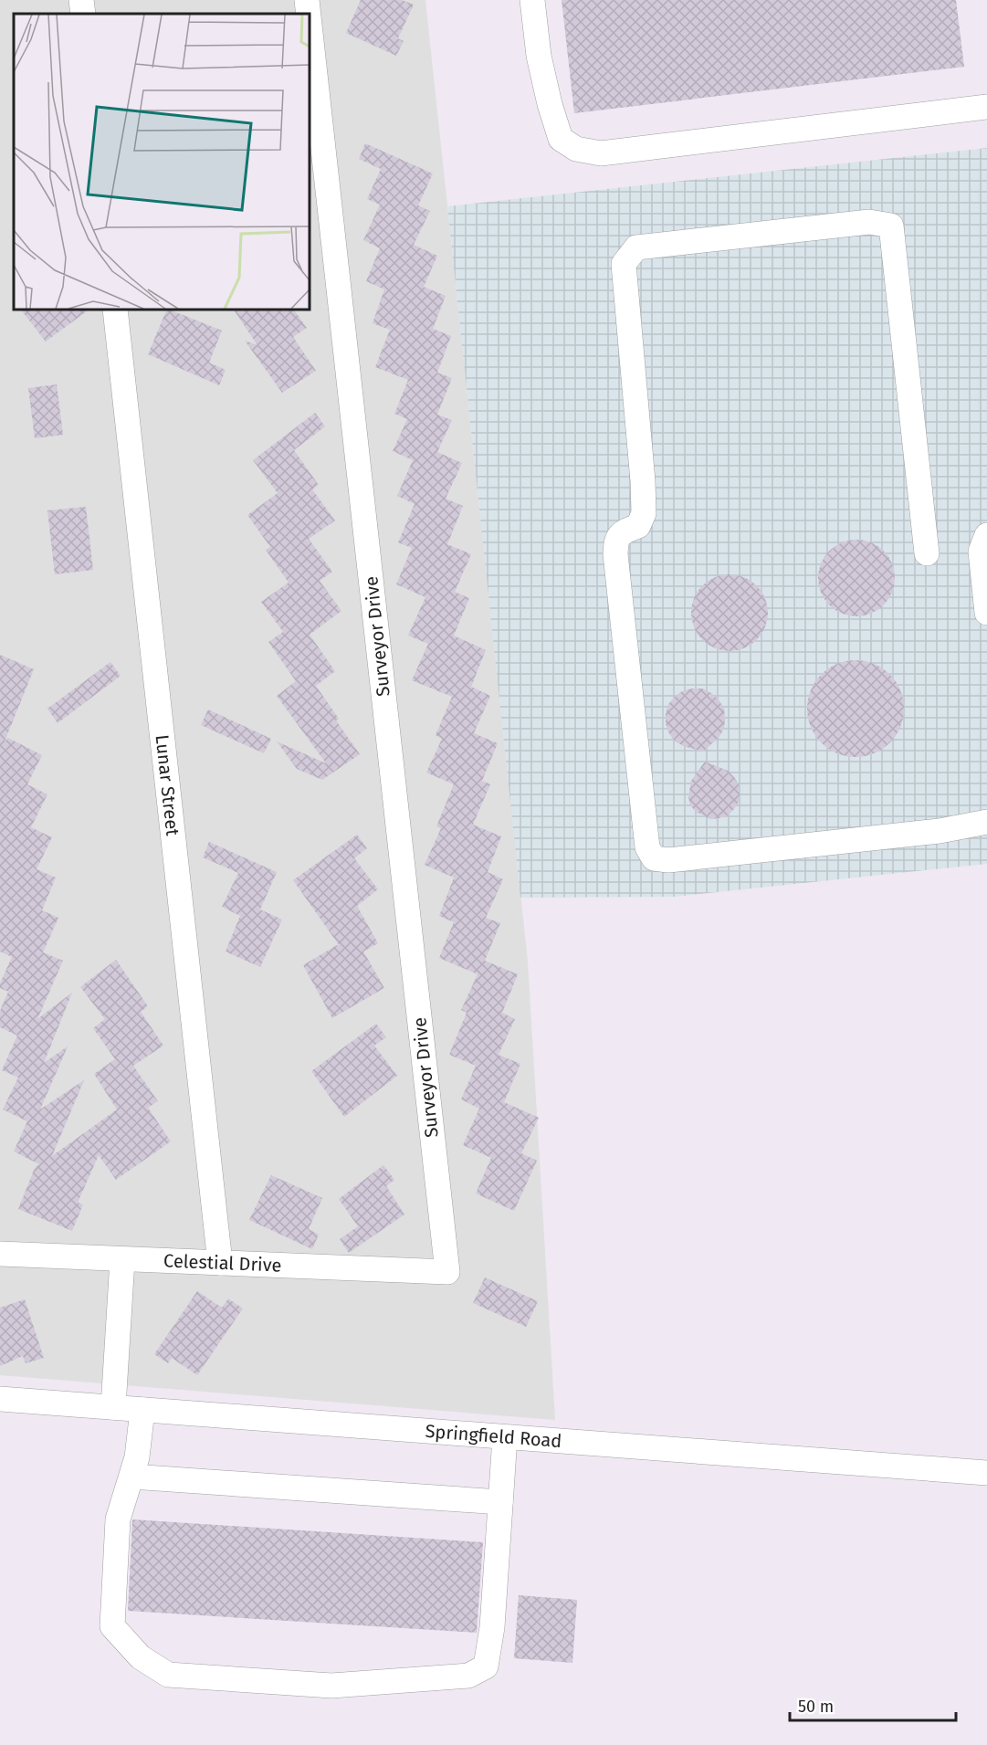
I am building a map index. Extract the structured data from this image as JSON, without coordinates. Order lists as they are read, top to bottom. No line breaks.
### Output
{"streets":{"street":["Surveyor Drive","Lunar Street","Celestial Drive","Springfield Road"]},"crossings":[["Surveyor Drive","Celestial Drive"],["Lunar Street","Celestial Drive"]],"scale_bar":"50 m"}
